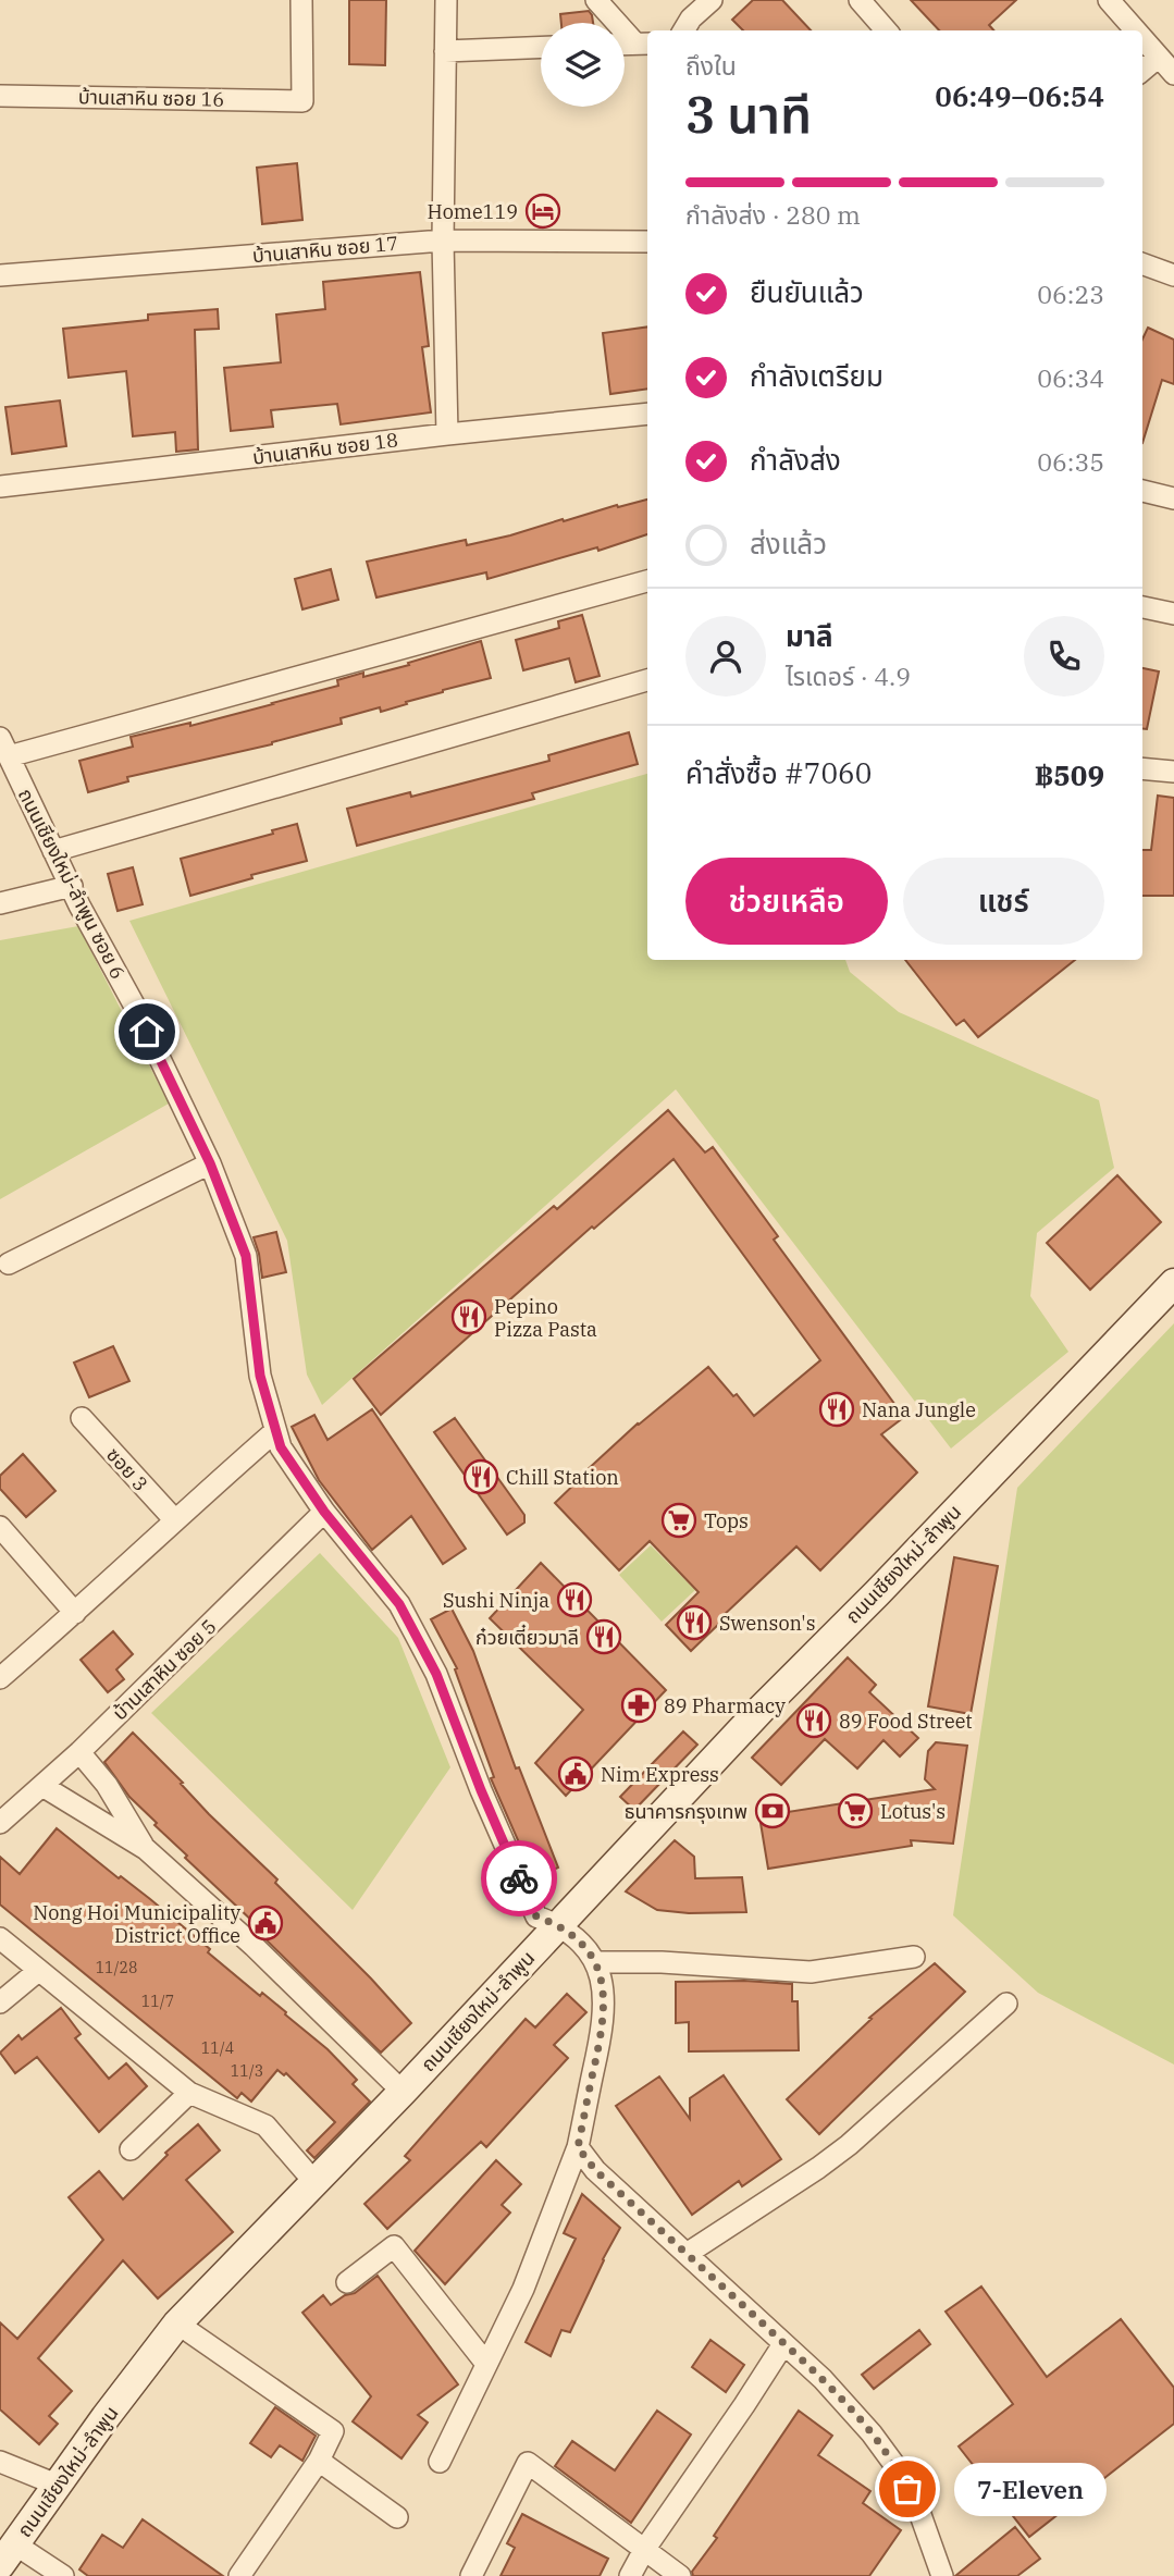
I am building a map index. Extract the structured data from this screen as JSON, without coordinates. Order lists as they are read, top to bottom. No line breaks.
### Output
{"streets":{"main road":["ถนนเชียงใหม่-ลำพูน"],"street":["บ้านเสาหิน ซอย 16","บ้านเสาหิน ซอย 17","บ้านเสาหิน ซอย 18","ถนนเชียงใหม่-ลำพูน ซอย 6","ซอย 3","บ้านเสาหิน ซอย 5"]},"crossings":[["ถนนเชียงใหม่-ลำพูน ซอย 6","ถนนเชียงใหม่-ลำพูน"],["ถนนเชียงใหม่-ลำพูน ซอย 6","บ้านเสาหิน ซอย 5"]],"places":{"hotel":["Home119"],"restaurant":["Pepino Pizza Pasta","Nana Jungle","Chill Station","Sushi Ninja","Swenson's","ก๋วยเตี๋ยวมาลี","89 Food Street"],"supermarket":["Tops","Lotus's"],"pharmacy":["89 Pharmacy"],"public building":["Nim Express","Nong Hoi Municipality District Office"],"bank":["ธนาคารกรุงเทพ"],"other":["7-Eleven"]},"house_numbers":["11/28","11/7","11/4","11/3"],"page":{"heading":["3 นาที","ถึงใน","06:49–06:54"],"panel":["มาลี","ไรเดอร์ · 4.9","คำสั่งซื้อ #7060","฿509"],"bar":"กำลังส่ง · 280 m","list":[["ยืนยันแล้ว","06:23"],["กำลังเตรียม","06:34"],["กำลังส่ง","06:35"],"ส่งแล้ว"],"buttons":["ช่วยเหลือ","แชร์"],"bubble":"7-Eleven"}}
